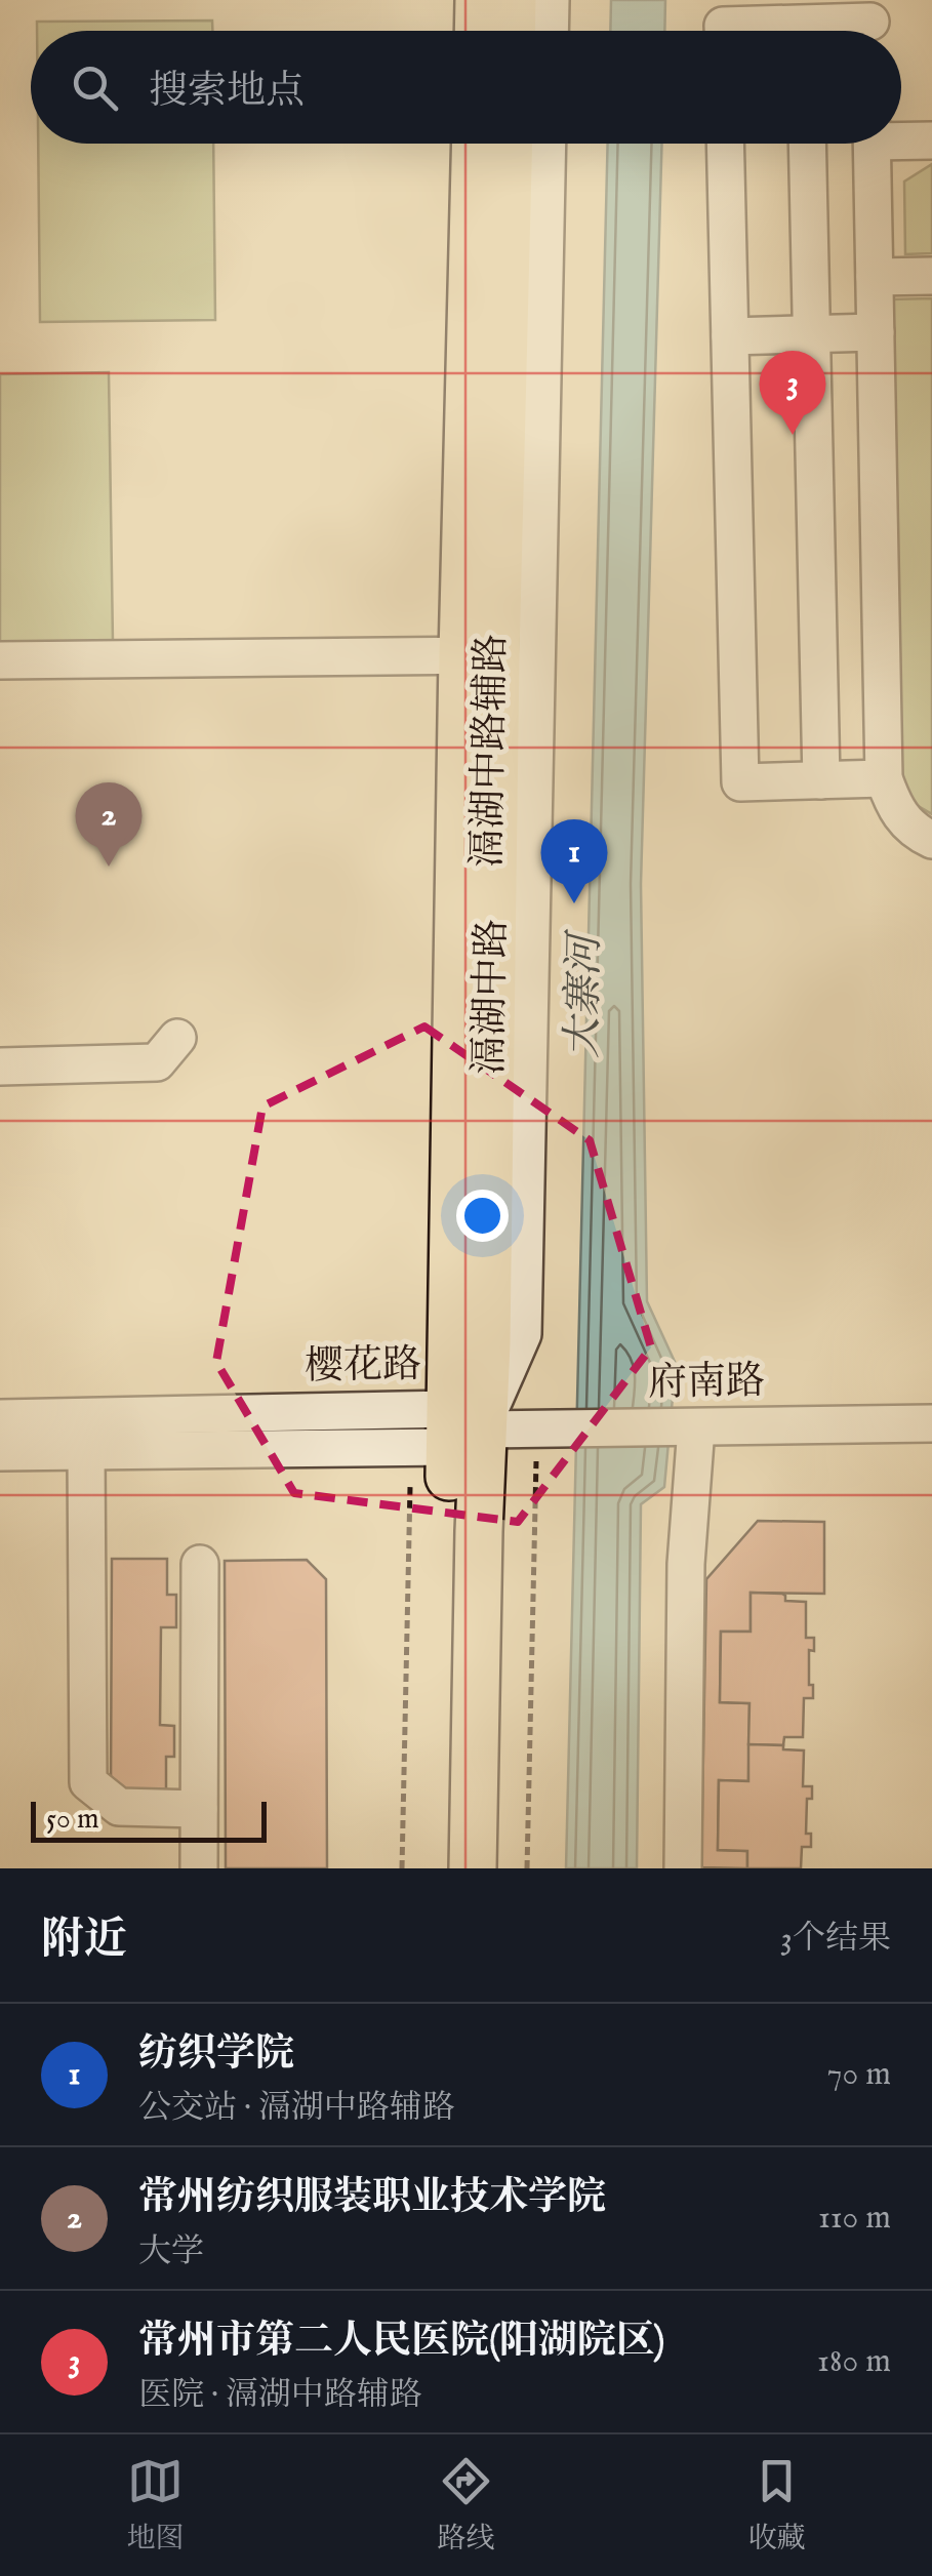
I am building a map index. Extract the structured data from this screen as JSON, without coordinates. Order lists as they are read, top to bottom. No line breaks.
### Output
{"streets":{"main road":["滆湖中路"],"street":["滆湖中路辅路","樱花路","府南路"]},"crossings":[["滆湖中路辅路","滆湖中路"],["滆湖中路辅路","樱花路"],["滆湖中路辅路","府南路"],["滆湖中路","樱花路"],["滆湖中路","府南路"],["樱花路","府南路"]],"water":["大寨河"],"scale_bar":"50 m","page":{"search":"搜索地点","pins":["3","2","1"],"scale":"50 m","heading":["附近","3个结果"],"list":[{"mark":"1","name":"纺织学院","note":"公交站 · 滆湖中路辅路","value":"70 m"},{"mark":"2","name":"常州纺织服装职业技术学院","note":"大学","value":"110 m"},{"mark":"3","name":"常州市第二人民医院(阳湖院区)","note":"医院 · 滆湖中路辅路","value":"180 m"}],"nav":["地图","路线","收藏"]}}
